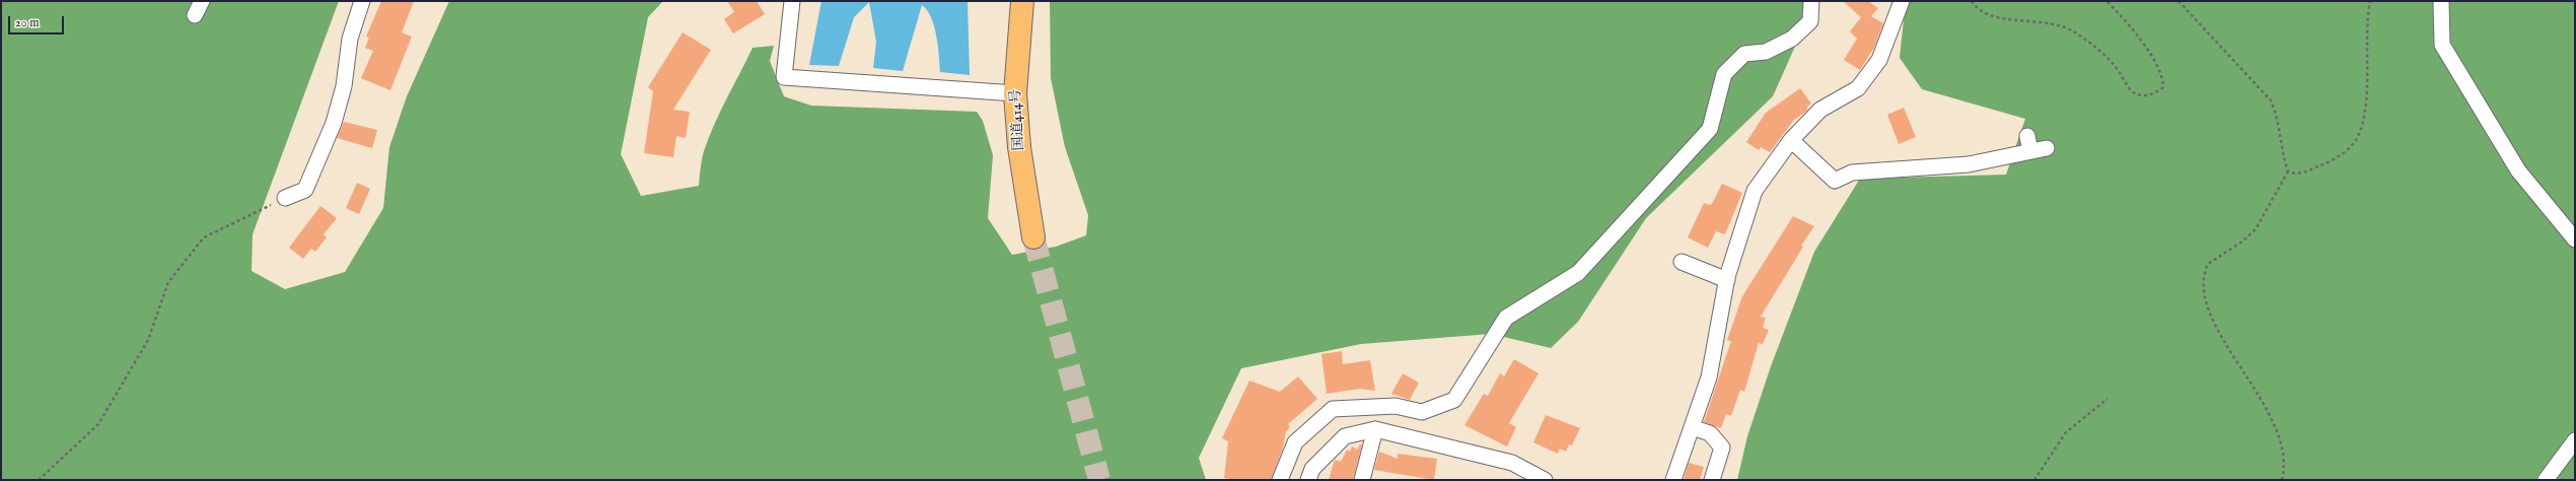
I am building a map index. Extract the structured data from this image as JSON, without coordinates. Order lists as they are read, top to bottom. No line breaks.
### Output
{"streets":{"highway":["国道414号"]},"scale_bar":"20 m"}
